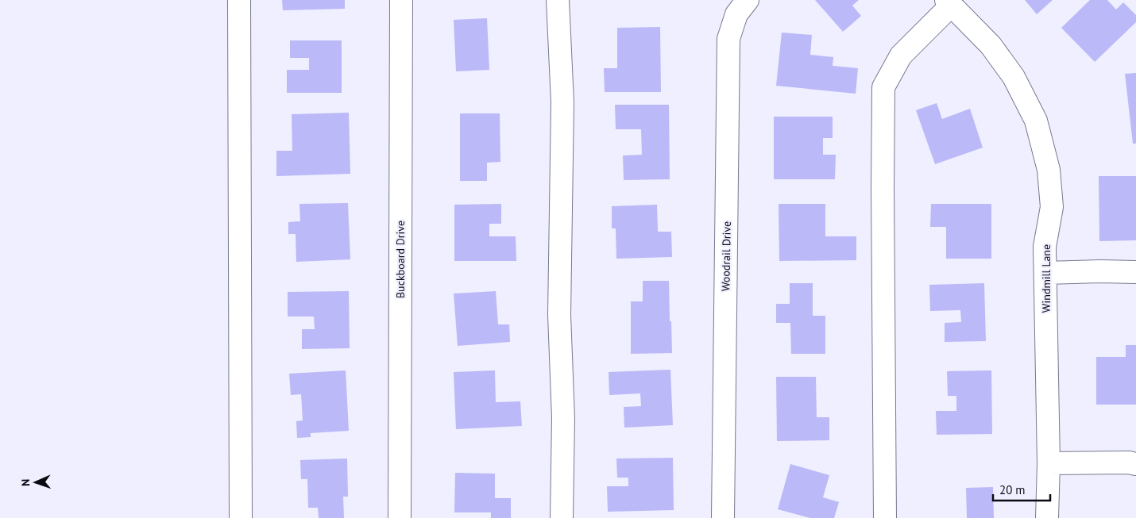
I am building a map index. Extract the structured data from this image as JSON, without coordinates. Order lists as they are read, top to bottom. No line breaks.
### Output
{"streets":{"street":["Woodrail Drive","Buckboard Drive","Windmill Lane"]},"scale_bar":"20 m","north":"left"}
